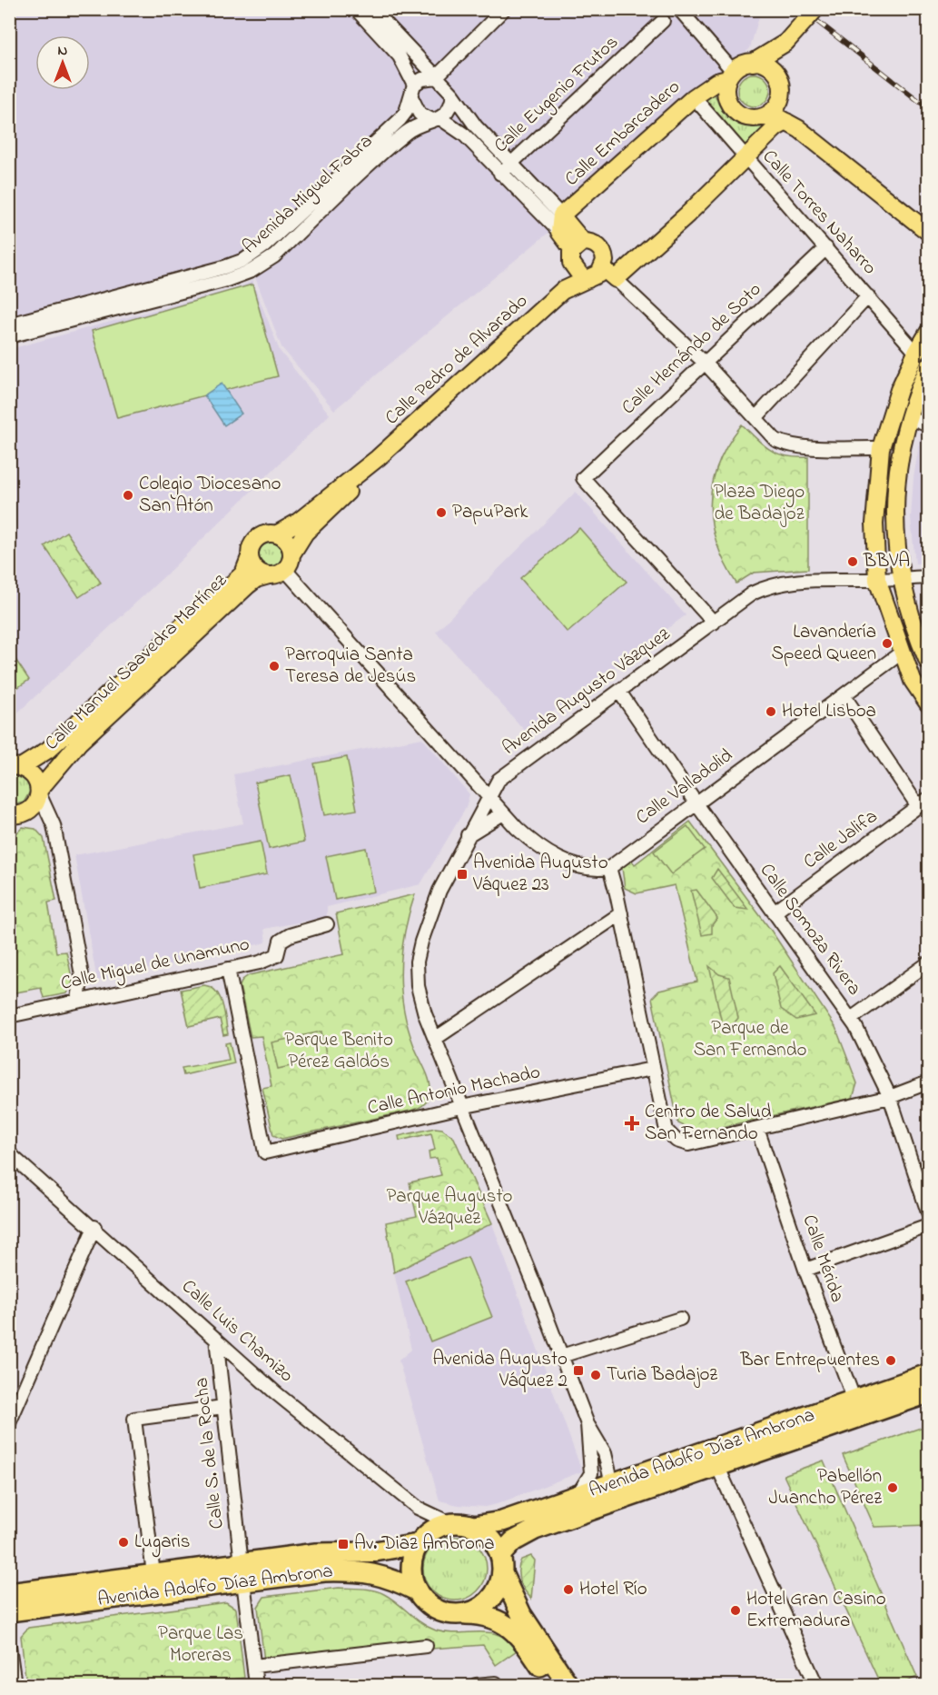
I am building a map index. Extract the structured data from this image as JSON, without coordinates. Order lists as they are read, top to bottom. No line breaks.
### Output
{"streets":{"highway":["Avenida Adolfo Díaz Ambrona"],"main road":["Calle Embarcadero","Calle Pedro de Alvarado","Calle Manuel Saavedra Martínez"],"street":["Calle Eugenio Frutos","Avenida Miguel Fabra","Calle Torres Naharro","Calle Hernándo de Soto","Avenida Augusto Vázquez","Calle Valladolid","Calle Jalifa","Calle Somoza Rivera","Calle Miguel de Unamuno","Calle Antonio Machado","Calle Mérida","Calle Luis Chamizo","Calle S. de la Rocha"]},"crossings":[["Calle Embarcadero","Calle Torres Naharro"],["Calle Torres Naharro","Calle Hernándo de Soto"],["Calle Hernándo de Soto","Avenida Augusto Vázquez"],["Calle Pedro de Alvarado","Calle Manuel Saavedra Martínez"],["Avenida Augusto Vázquez","Calle Somoza Rivera"],["Avenida Augusto Vázquez","Calle Antonio Machado"],["Avenida Augusto Vázquez","Avenida Adolfo Díaz Ambrona"],["Calle Valladolid","Calle Somoza Rivera"],["Calle Jalifa","Calle Somoza Rivera"],["Calle Miguel de Unamuno","Calle Antonio Machado"],["Calle Mérida","Avenida Adolfo Díaz Ambrona"],["Calle Luis Chamizo","Calle S. de la Rocha"],["Calle Luis Chamizo","Avenida Adolfo Díaz Ambrona"],["Calle S. de la Rocha","Avenida Adolfo Díaz Ambrona"]],"parks":["Plaza Diego de Badajoz","Parque de San Fernando","Parque Benito Pérez Galdós","Parque Augusto Vázquez","Parque Las Moreras"],"places":{"other":["Colegio Diocesano San Atón","PapuPark","BBVA","Lavandería Speed Queen","Parroquia Santa Teresa de Jesús","Hotel Lisboa","Bar Entrepuentes","Turia Badajoz","Pabellón Juancho Pérez","Lugaris","Hotel Río","Hotel Gran Casino Extremadura"],"transit":["Avenida Augusto Váquez 23","Avenida Augusto Váquez 2","Av. Diaz Ambrona"],"health":["Centro de Salud San Fernando"]},"north":"top"}
